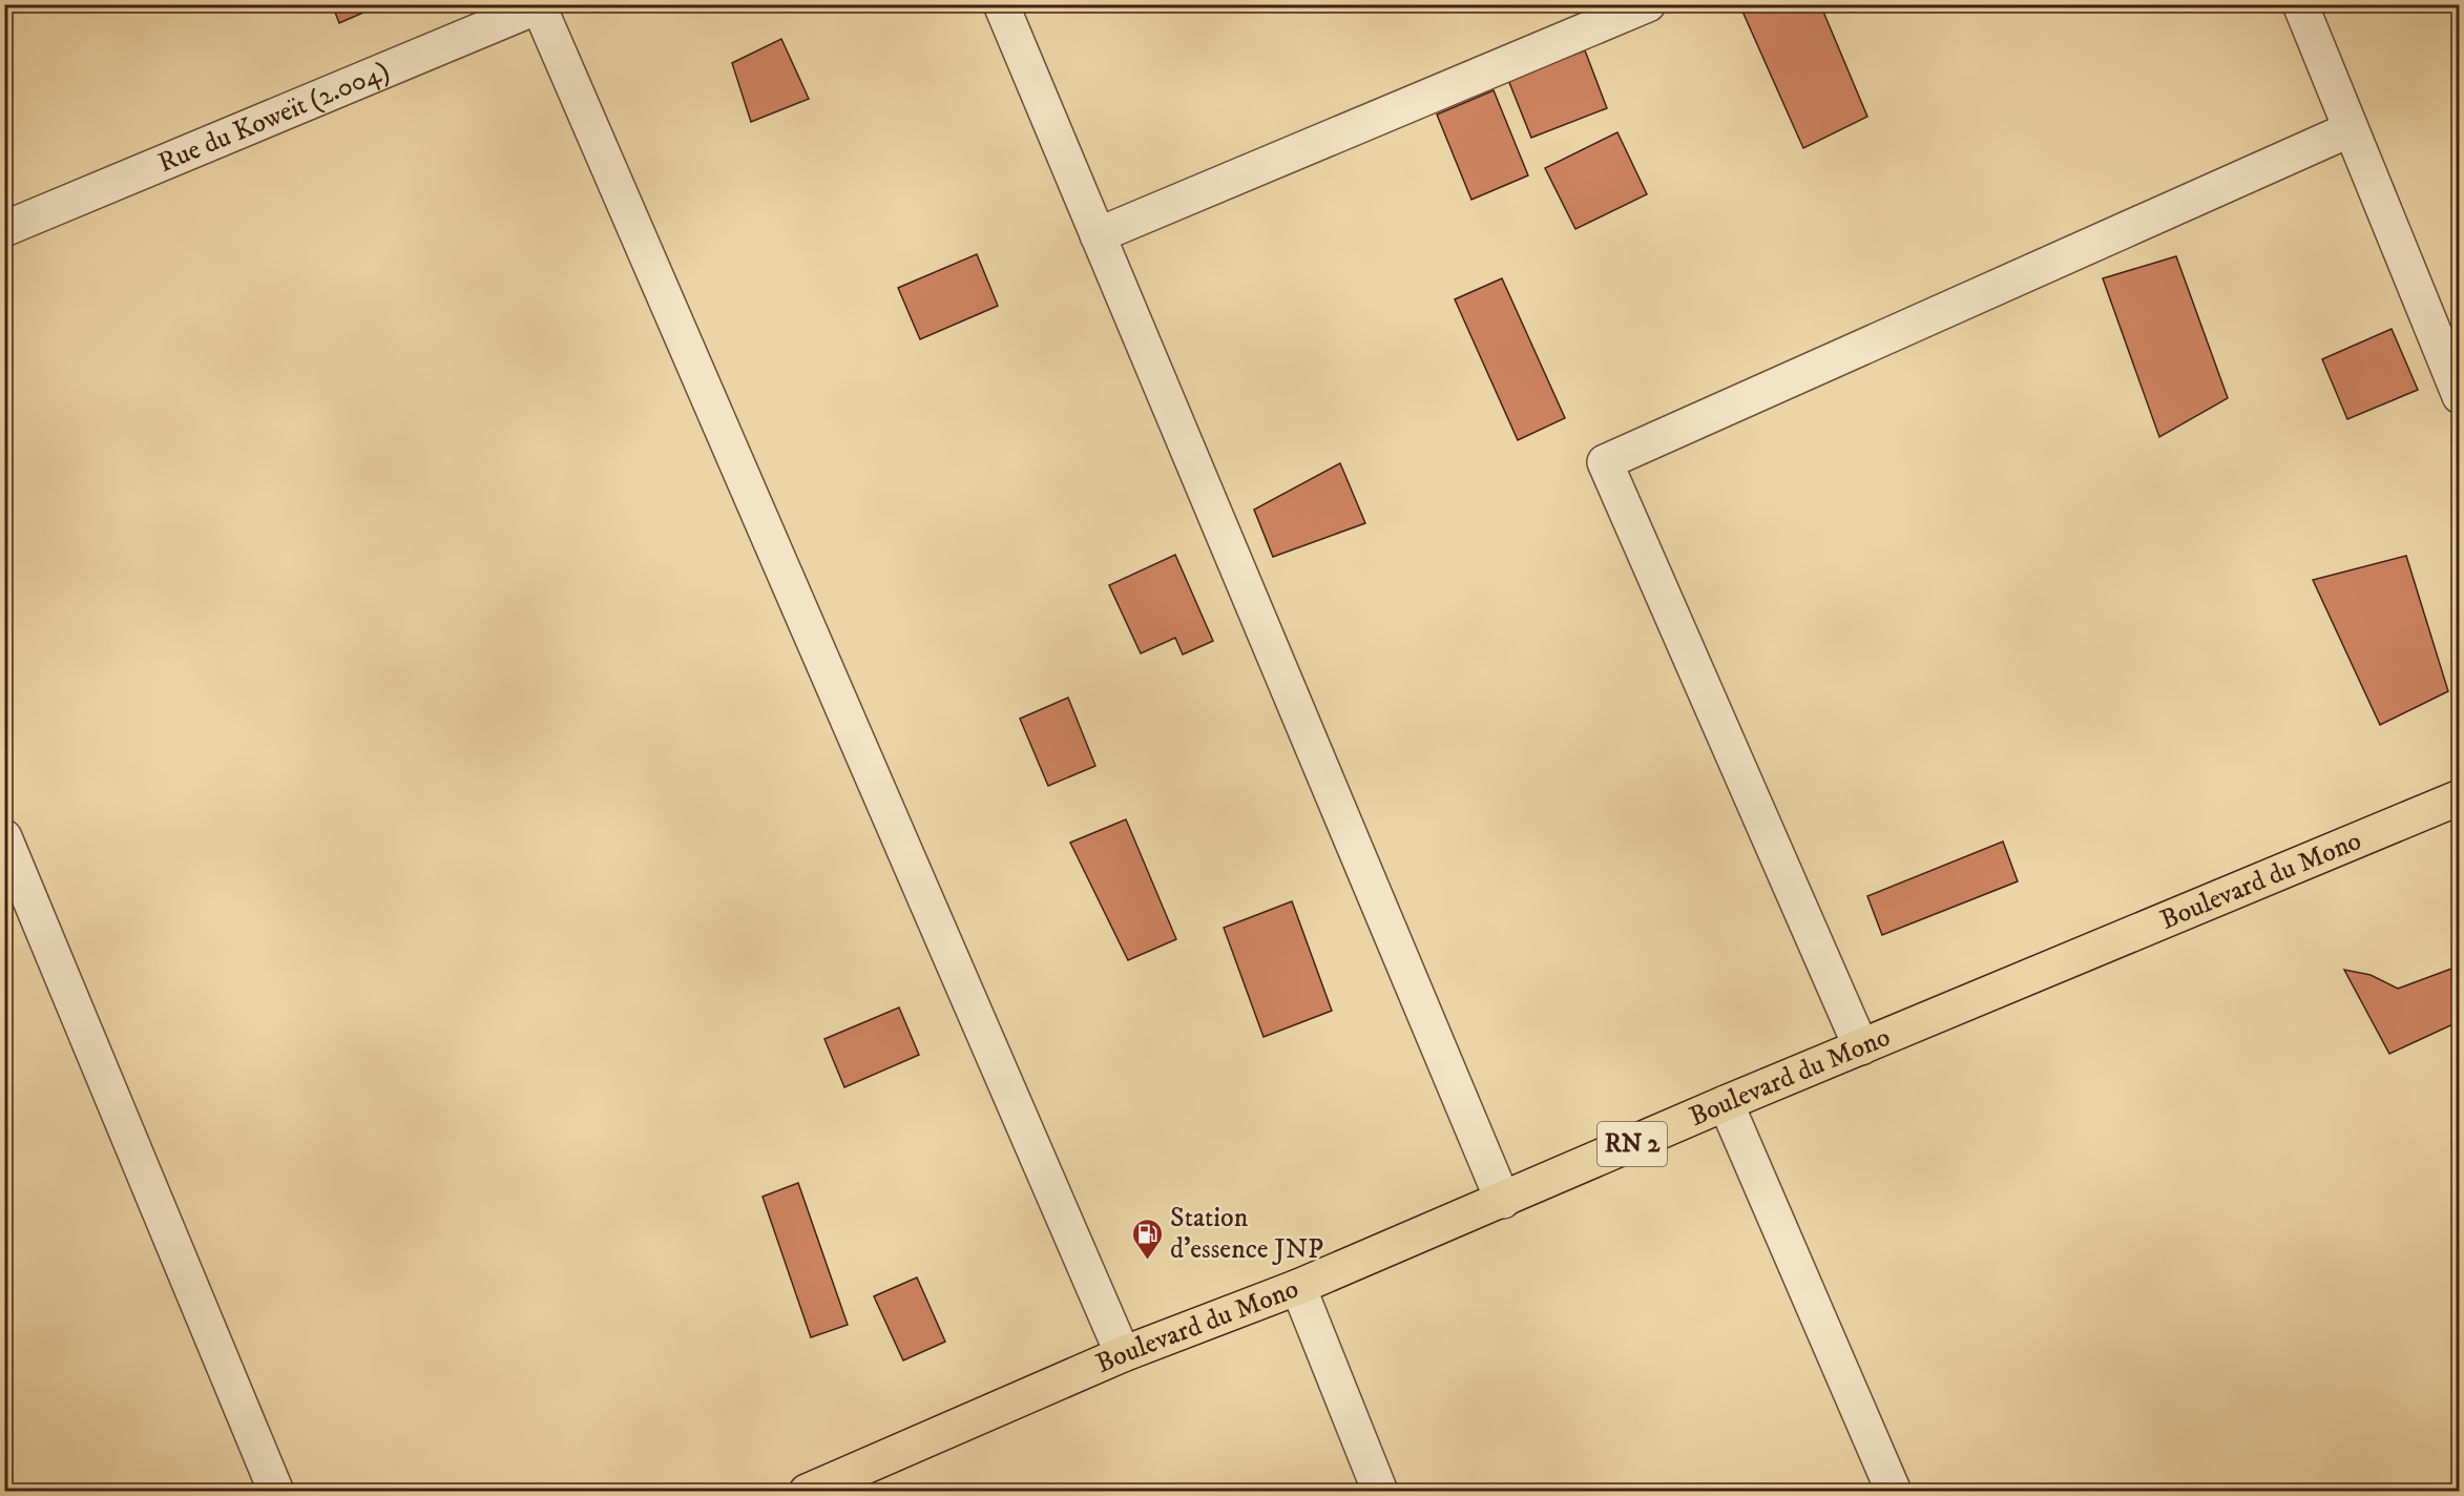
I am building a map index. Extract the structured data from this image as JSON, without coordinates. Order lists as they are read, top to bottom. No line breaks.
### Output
{"streets":{"main road":["Boulevard du Mono","RN 2"],"street":["Rue du Koweït (2.004)"]},"places":{"fuel station":["Station d'essence JNP"]}}
